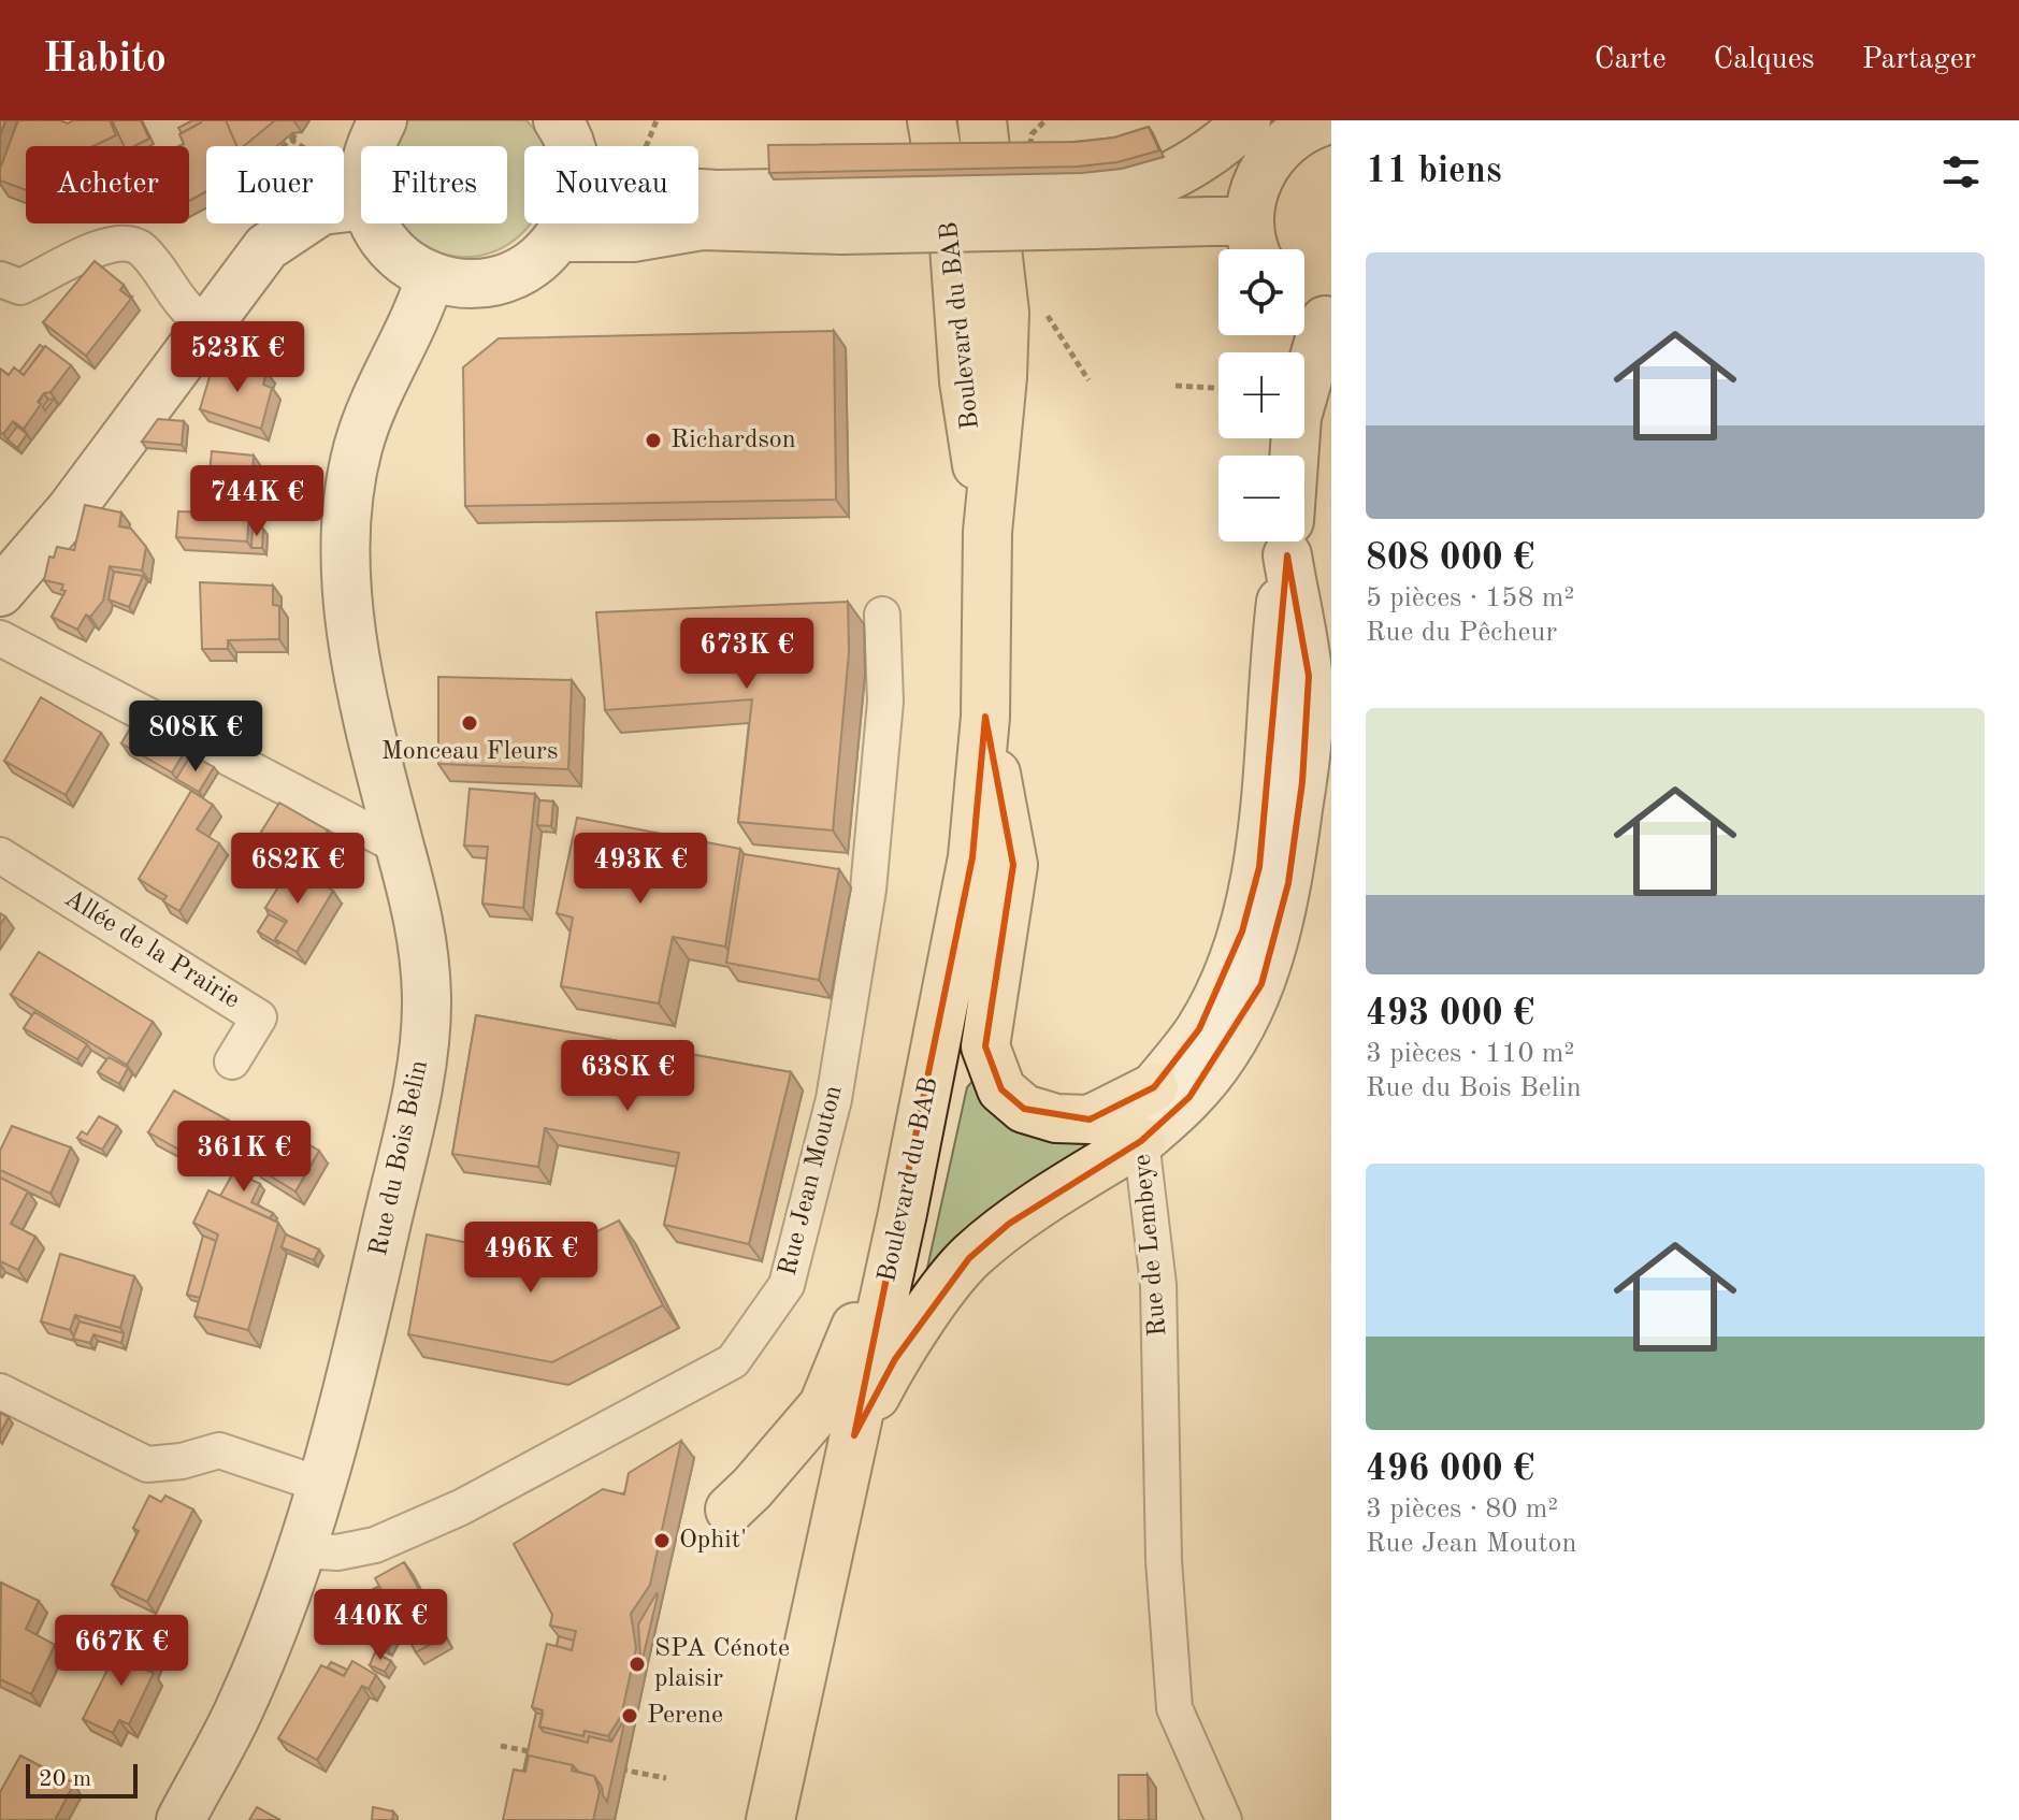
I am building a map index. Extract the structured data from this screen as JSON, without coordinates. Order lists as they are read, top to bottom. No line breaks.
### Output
{"streets":{"main road":["Boulevard du BAB","Rue du Bois Belin","Rue de Lembeye"],"street":["Allée de la Prairie","Rue Jean Mouton"]},"crossings":[["Rue du Bois Belin","Rue Jean Mouton"]],"places":["Richardson","Monceau Fleurs","Ophit'","SPA Cénote plaisir","Perene"],"scale_bar":"20 m","page":{"header":"Habito","nav":["Carte","Calques","Partager"],"heading":"11 biens","chip":["Acheter","Louer","Filtres","Nouveau"],"list":[{"name":"808 000 €","note":"5 pièces · 158 m² · Rue du Pêcheur"},{"name":"493 000 €","note":"3 pièces · 110 m² · Rue du Bois Belin"},{"name":"496 000 €","note":"3 pièces · 80 m² · Rue Jean Mouton"}],"map_buttons":["+","−"],"price":["523K €","744K €","673K €","808K €","682K €","493K €","638K €","361K €","496K €","440K €","667K €"],"scale":"20 m"}}
